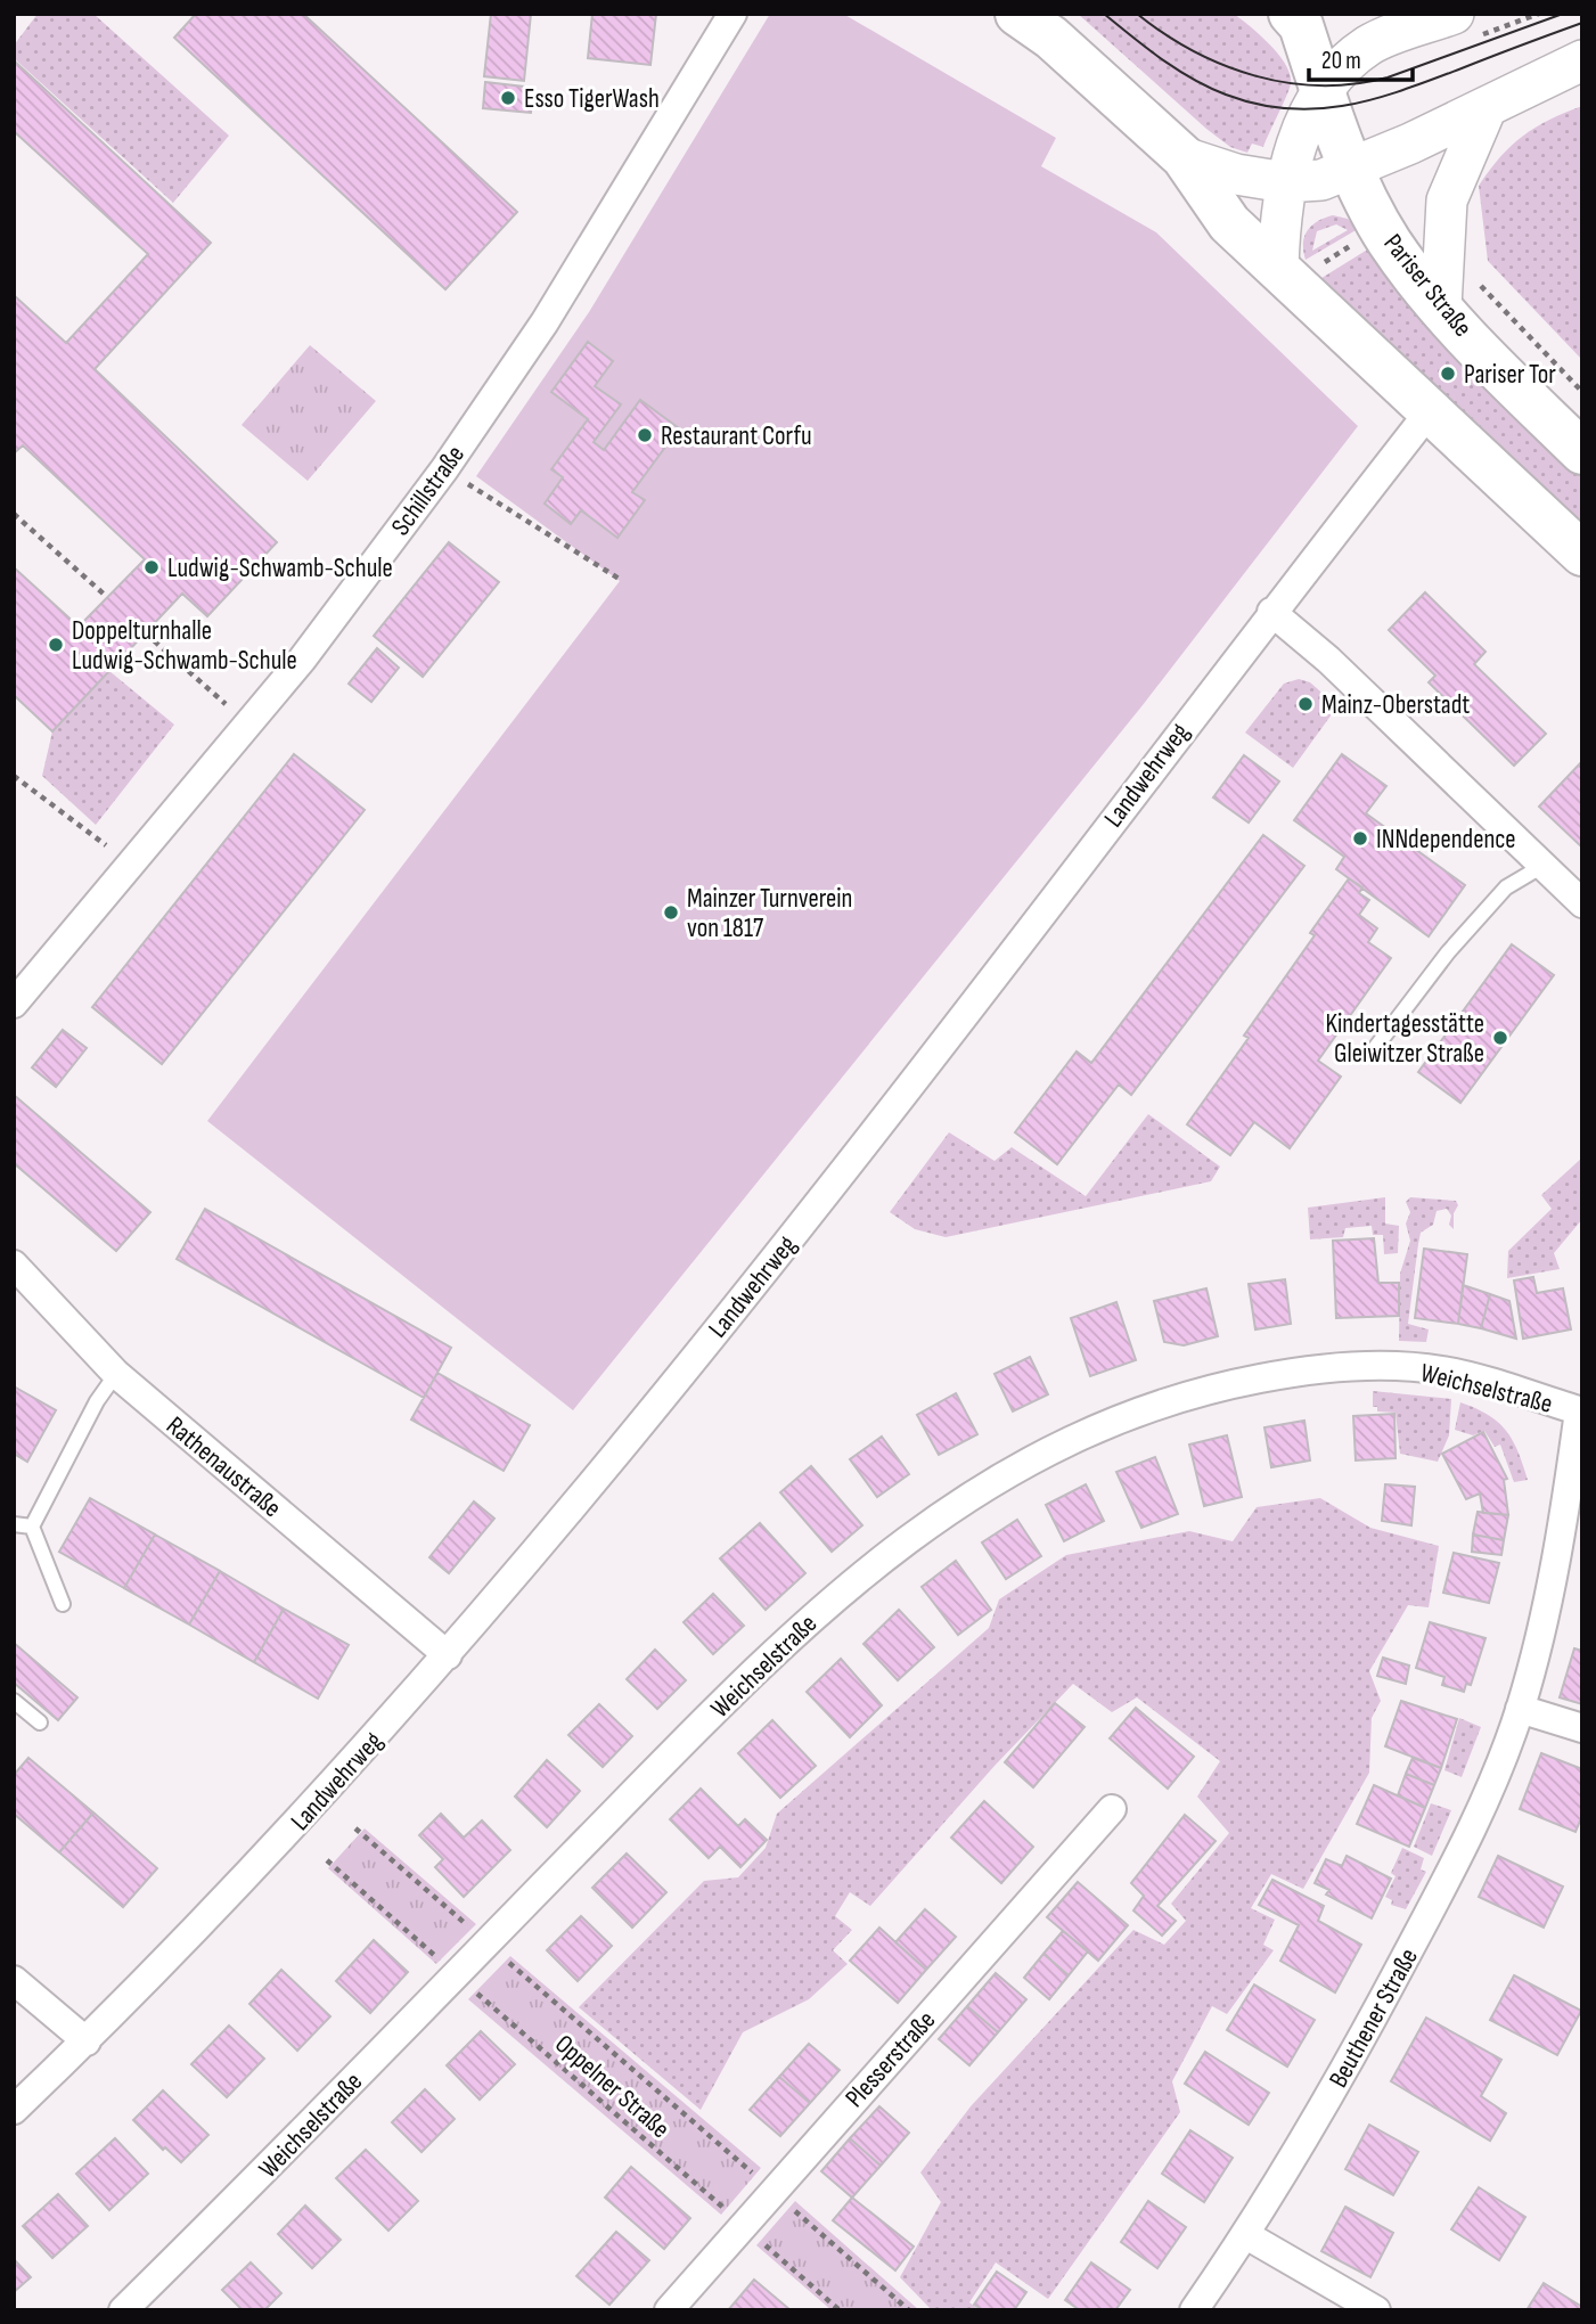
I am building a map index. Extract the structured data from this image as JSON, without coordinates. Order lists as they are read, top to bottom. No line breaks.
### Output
{"streets":{"main road":["Pariser Straße"],"street":["Schillstraße","Landwehrweg","Weichselstraße","Rathenaustraße","Beuthener Straße","Plesserstraße"],"path":["Oppelner Straße"]},"crossings":[["Landwehrweg","Rathenaustraße"],["Weichselstraße","Beuthener Straße"]],"places":["Esso TigerWash","Pariser Tor","Restaurant Corfu","Ludwig-Schwamb-Schule","Doppelturnhalle Ludwig-Schwamb-Schule","Mainz-Oberstadt","INNdependence","Mainzer Turnverein von 1817","Kindertagesstätte Gleiwitzer Straße"],"scale_bar":"20 m"}
